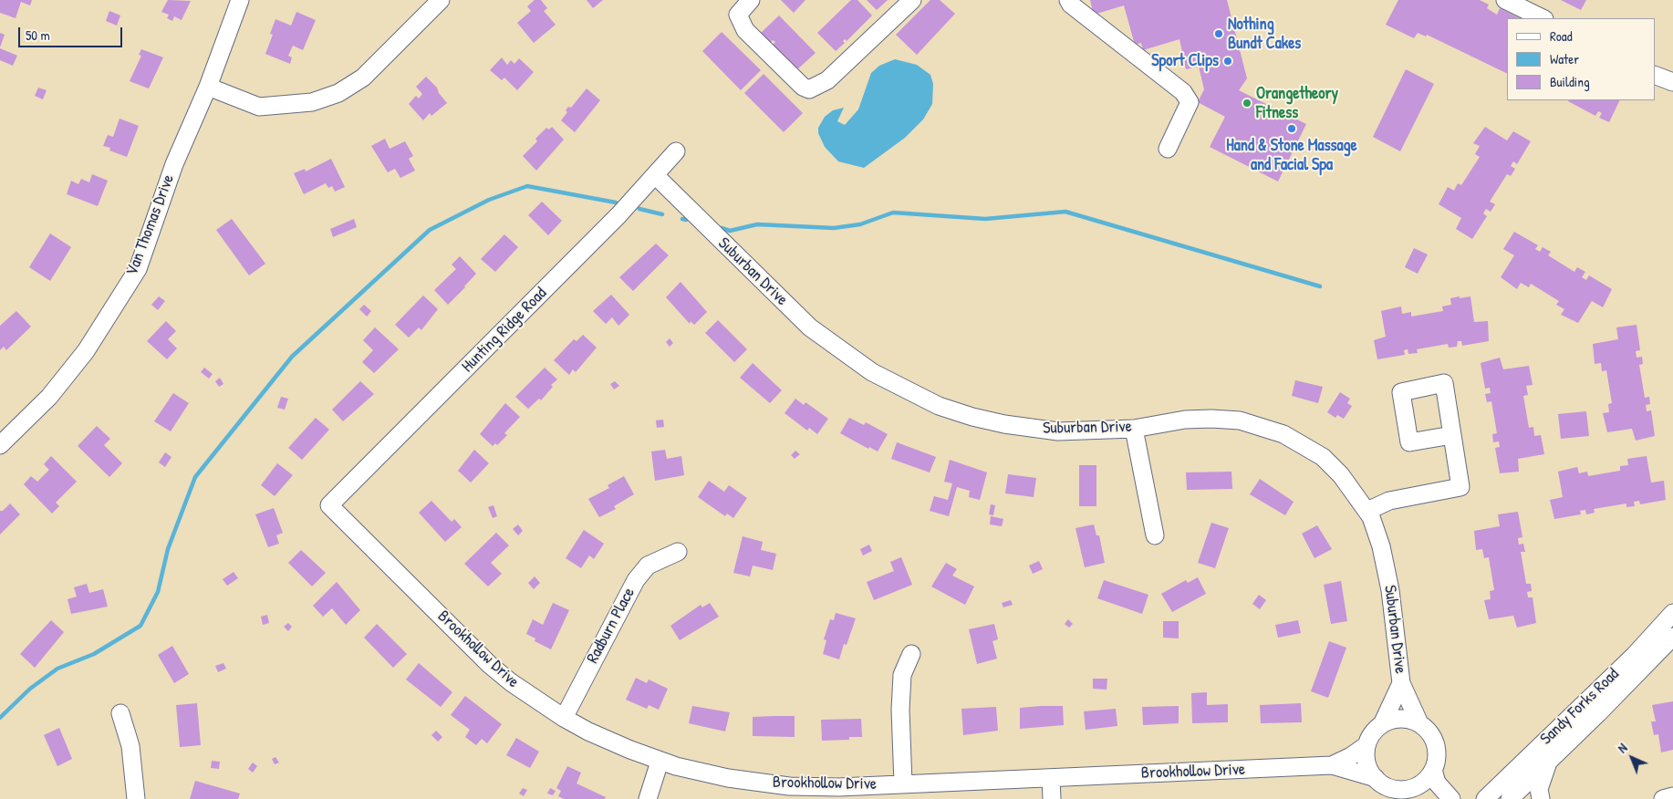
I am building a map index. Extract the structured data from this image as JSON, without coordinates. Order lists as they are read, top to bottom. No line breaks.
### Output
{"streets":{"street":["Van Thomas Drive","Suburban Drive","Hunting Ridge Road","Radburn Place","Brookhollow Drive","Sandy Forks Road"]},"crossings":[["Suburban Drive","Hunting Ridge Road"],["Suburban Drive","Brookhollow Drive"],["Hunting Ridge Road","Brookhollow Drive"],["Radburn Place","Brookhollow Drive"]],"places":["Nothing Bundt Cakes","Sport Clips","Orangetheory Fitness","Hand & Stone Massage and Facial Spa"],"legend":["Road","Water","Building"],"scale_bar":"50 m","north":"top left"}
